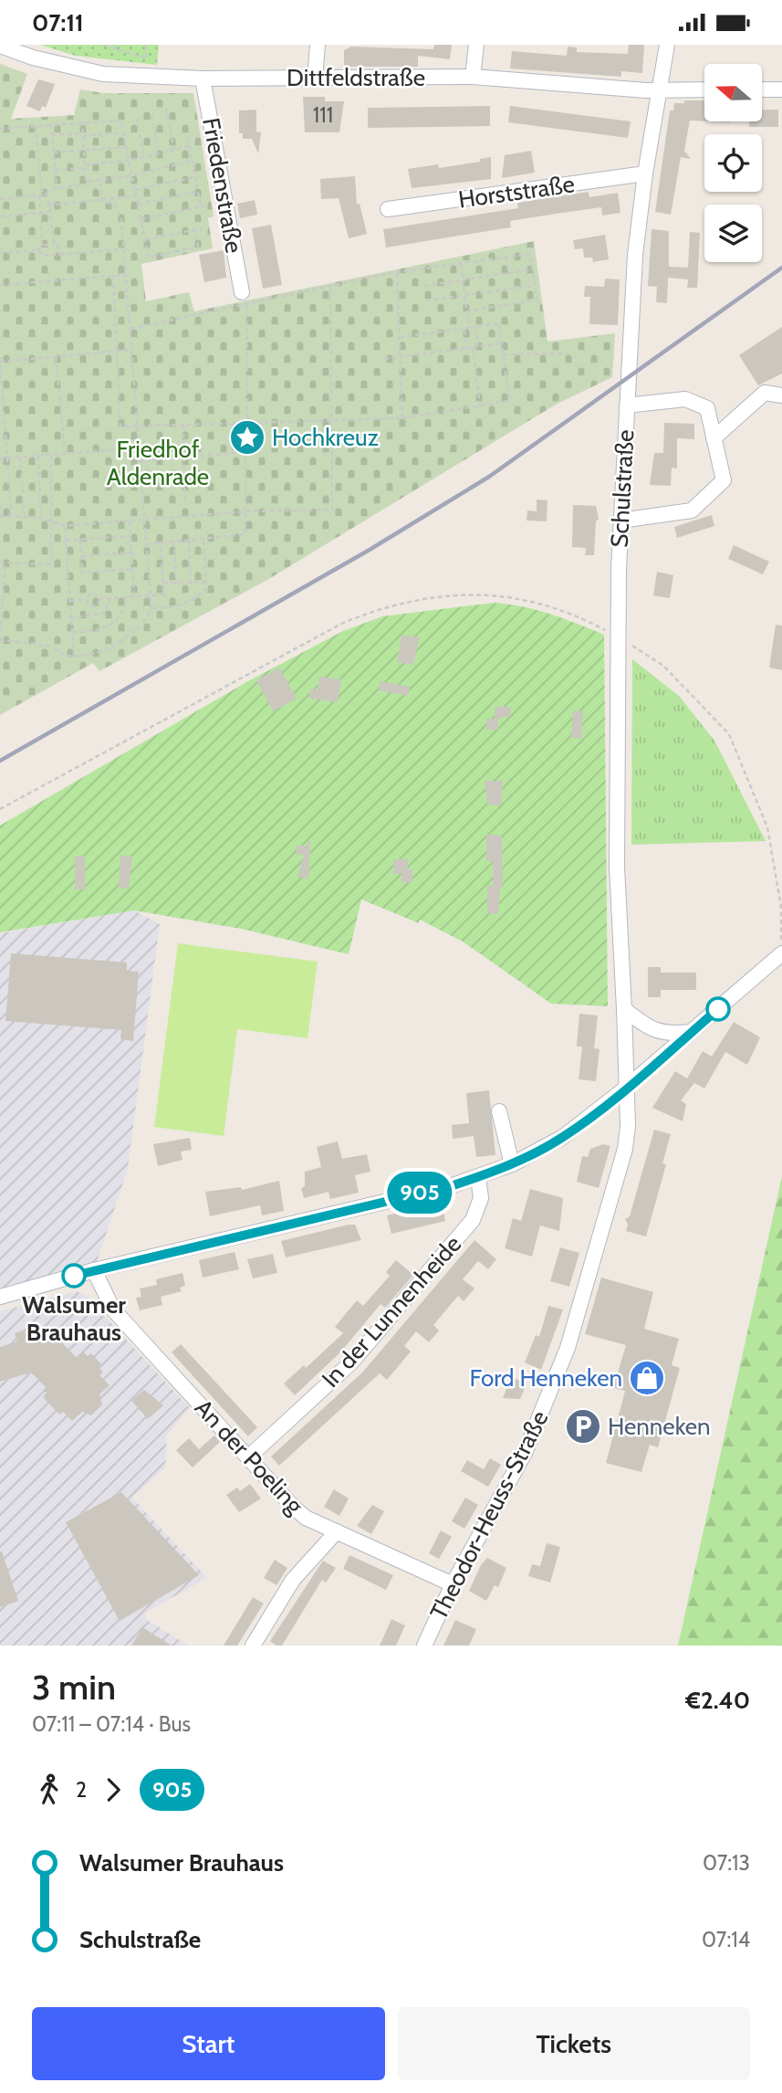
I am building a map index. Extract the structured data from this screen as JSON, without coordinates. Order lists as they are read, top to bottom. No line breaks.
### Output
{"streets":{"street":["Dittfeldstraße","Friedenstraße","Horststraße","Schulstraße","In der Lunnenheide","An der Poeling","Theodor-Heuss-Straße"]},"crossings":[["Dittfeldstraße","Friedenstraße"],["Dittfeldstraße","Schulstraße"],["Horststraße","Schulstraße"],["Schulstraße","Theodor-Heuss-Straße"],["In der Lunnenheide","An der Poeling"],["An der Poeling","Theodor-Heuss-Straße"]],"parks":["Friedhof Aldenrade"],"places":{"place":["Hochkreuz"],"other":["Walsumer Brauhaus"],"shop":["Ford Henneken"],"parking":["Henneken"]},"lines":["bus line 905"],"house_numbers":["111"],"north":"left","page":{"status":"07:11","on_map":"905","heading":["3 min","07:11 – 07:14 · Bus","€2.40"],"legs":["2","905"],"list":[{"name":"Walsumer Brauhaus","value":"07:13"},{"name":"Schulstraße","value":"07:14"}],"buttons":["Start","Tickets"]}}
